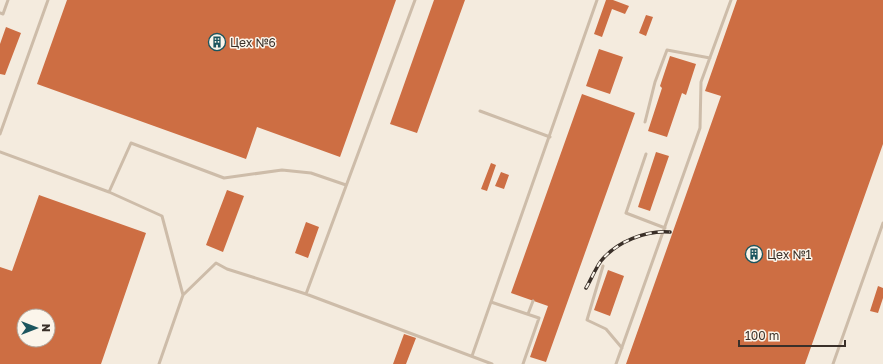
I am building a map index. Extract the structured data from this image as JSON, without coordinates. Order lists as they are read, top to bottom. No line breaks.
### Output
{"places":{"building":["Цех №6","Цех №1"]},"scale_bar":"100 m","north":"right"}
